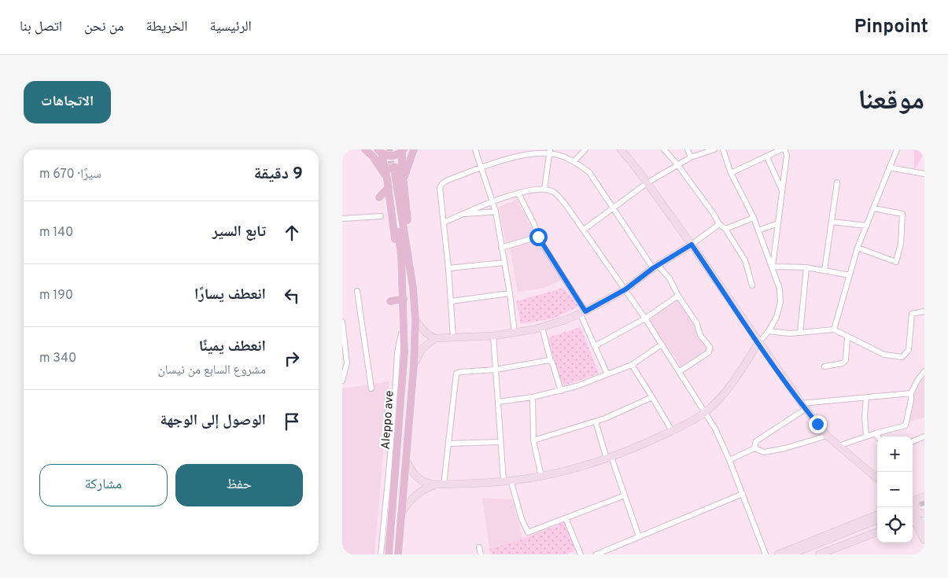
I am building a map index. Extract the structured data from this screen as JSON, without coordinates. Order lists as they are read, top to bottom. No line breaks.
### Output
{"streets":{"main road":["Aleppo ave"]},"page":{"header":"Pinpoint","nav":["الرئيسية","الخريطة","من نحن","اتصل بنا"],"title":"موقعنا","buttons":["الاتجاهات",["حفظ","مشاركة"]],"heading":["9 دقيقة","سيرًا · 670 m"],"list":[["تابع السير","140 m"],["انعطف يسارًا","190 m"],["انعطف يمينًا","مشروع السابع من نيسان","340 m"],"الوصول إلى الوجهة"],"map_buttons":["+","−"]}}
